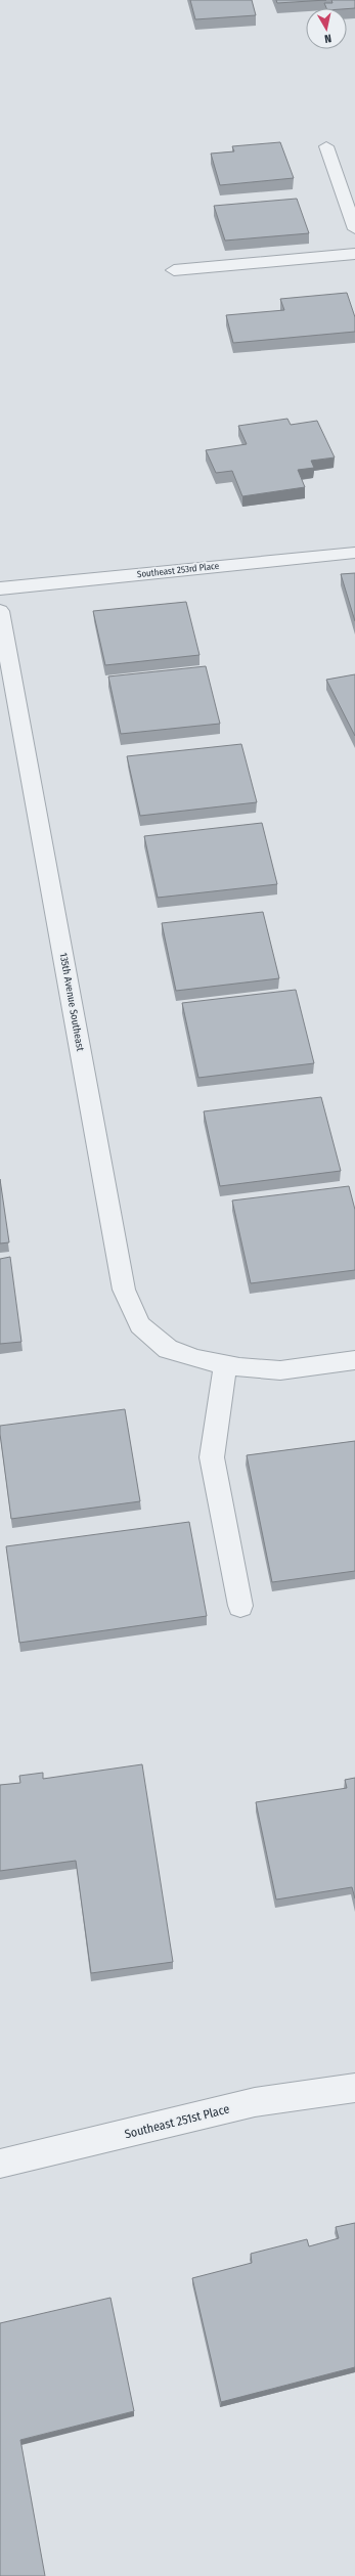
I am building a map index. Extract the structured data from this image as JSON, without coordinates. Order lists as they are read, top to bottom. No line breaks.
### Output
{"streets":{"street":["Southeast 253rd Place","135th Avenue Southeast","Southeast 251st Place"]},"north":"bottom"}
